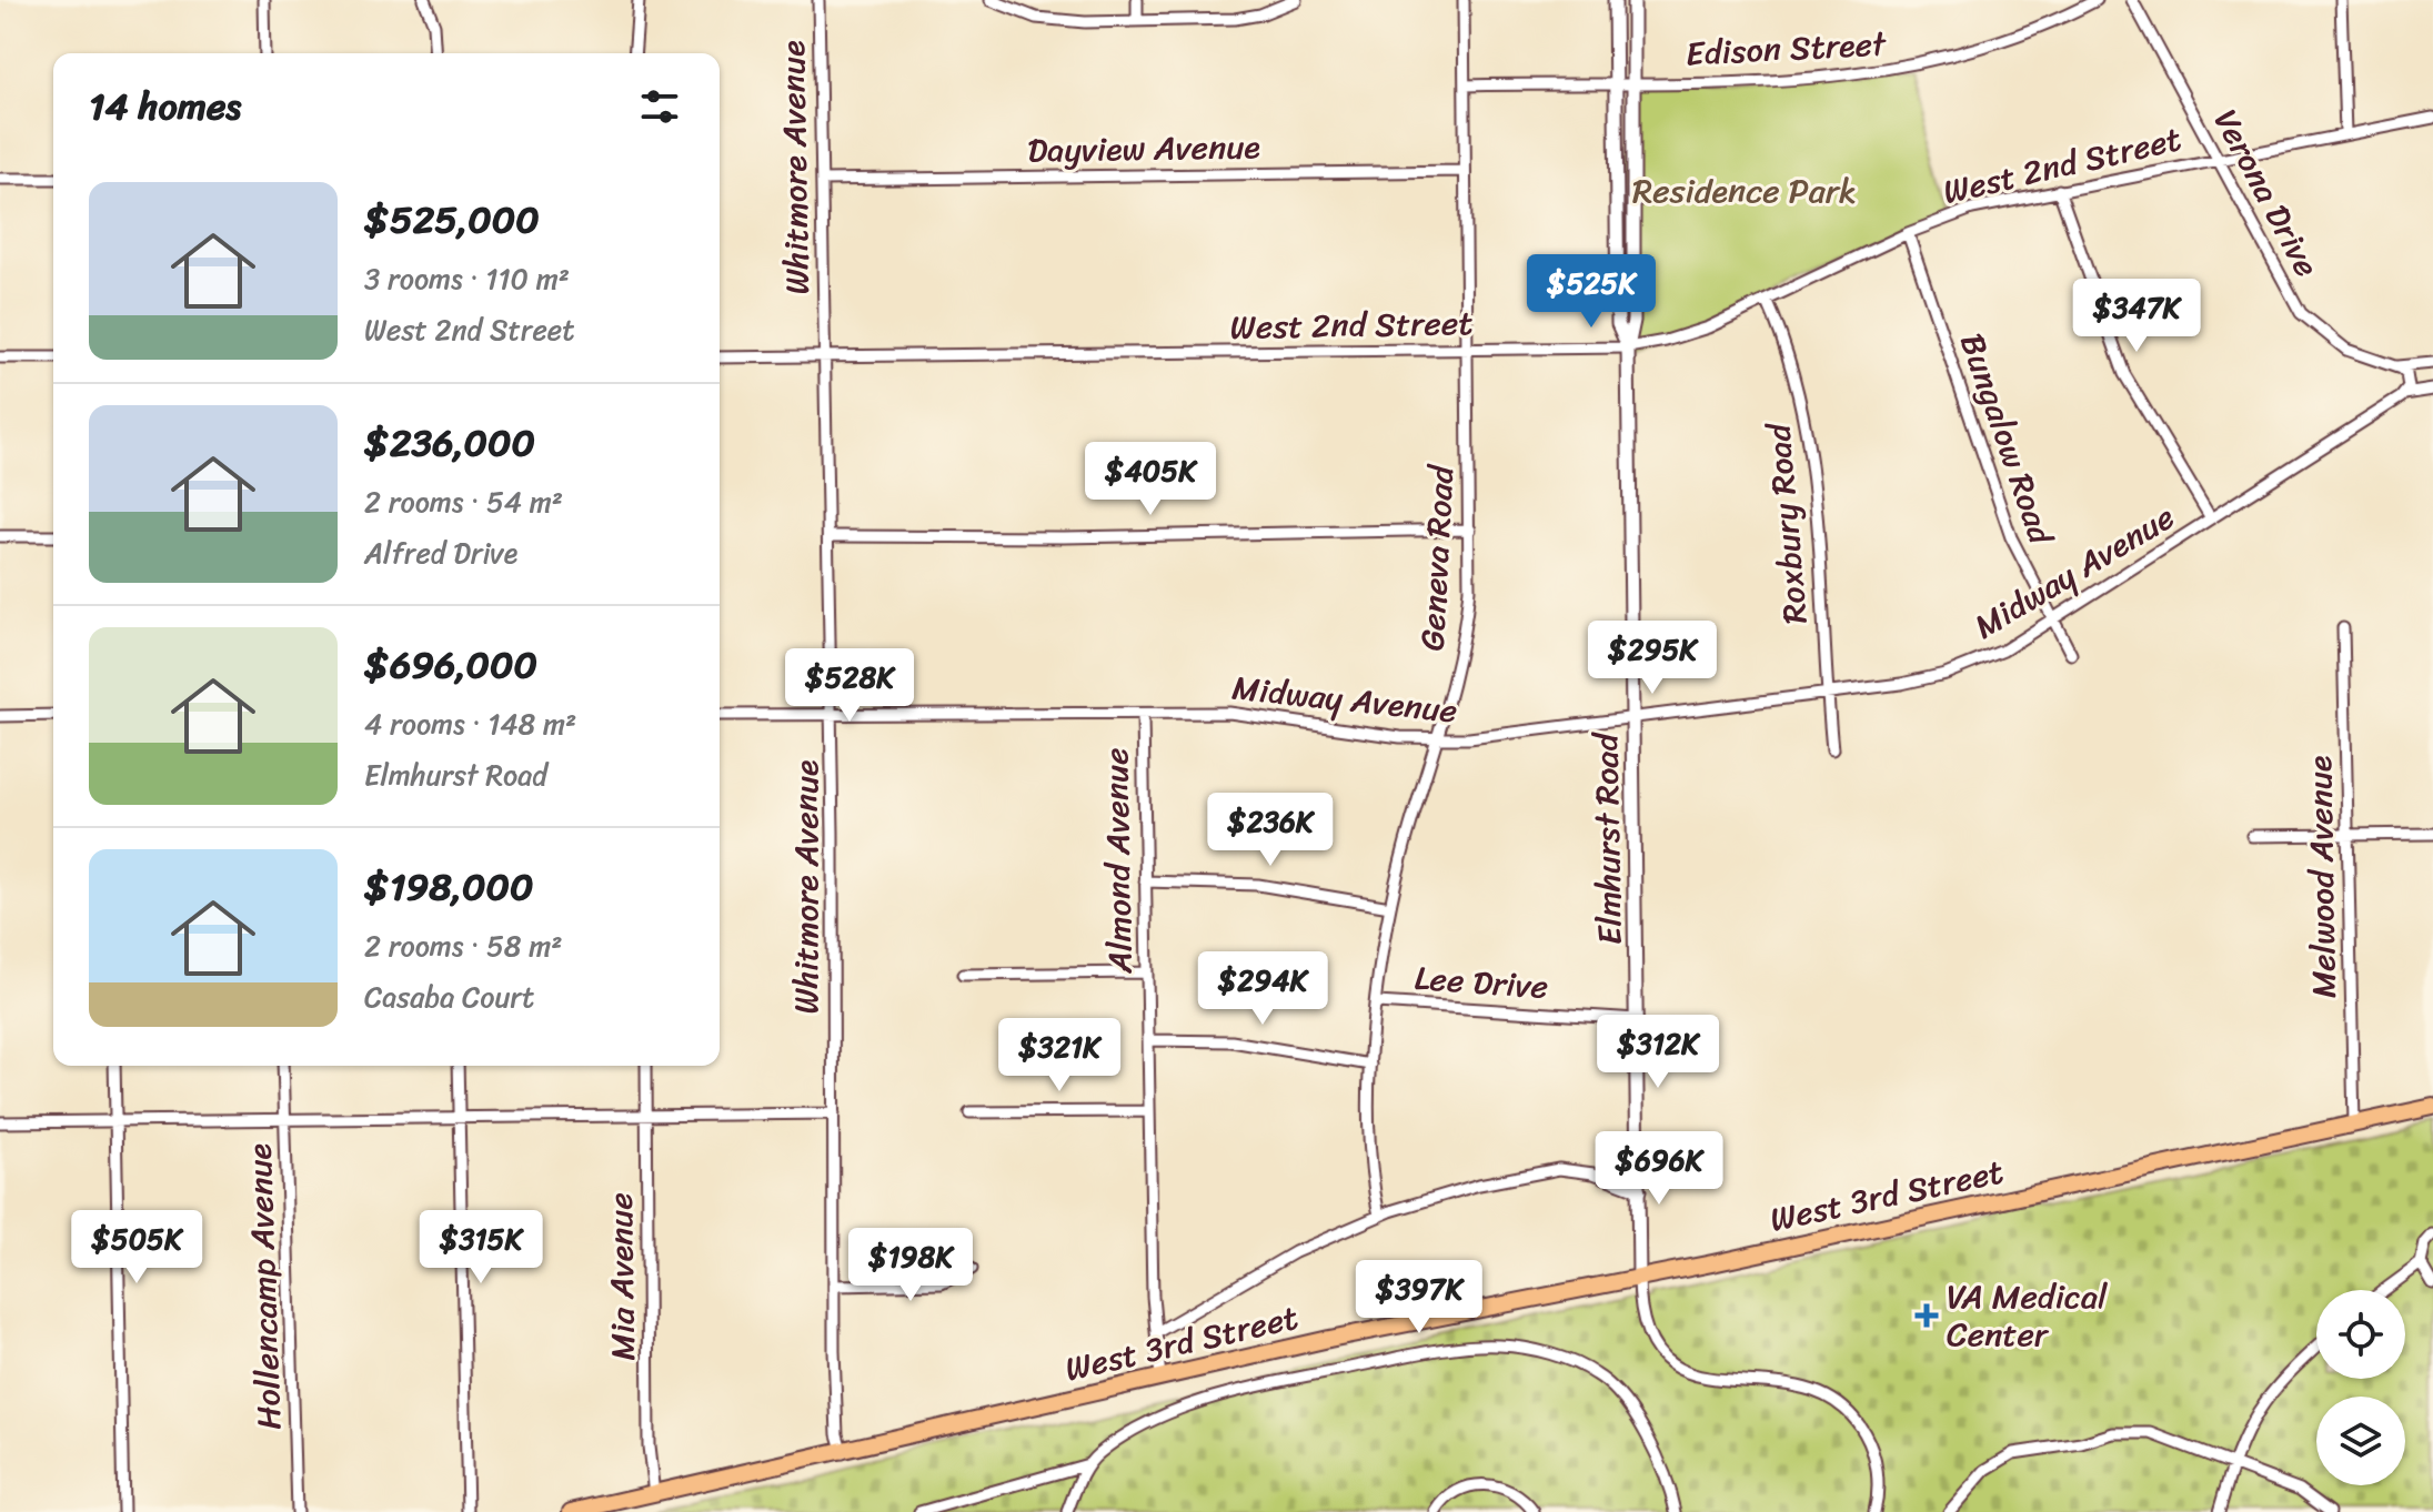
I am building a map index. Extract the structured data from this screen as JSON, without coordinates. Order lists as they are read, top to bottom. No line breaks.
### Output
{"streets":{"main road":["West 3rd Street"],"street":["Edison Street","Dayview Avenue","West 2nd Street","Whitmore Avenue","Verona Drive","Bungalow Road","Roxbury Road","Geneva Road","Midway Avenue","Elmhurst Road","Almond Avenue","Melwood Avenue","Lee Drive","Mia Avenue","Hollencamp Avenue"]},"crossings":[["Edison Street","Geneva Road"],["Edison Street","Elmhurst Road"],["Dayview Avenue","Whitmore Avenue"],["Dayview Avenue","Geneva Road"],["West 2nd Street","Whitmore Avenue"],["West 2nd Street","Verona Drive"],["West 2nd Street","Bungalow Road"],["West 2nd Street","Roxbury Road"],["West 2nd Street","Geneva Road"],["West 2nd Street","Elmhurst Road"],["Whitmore Avenue","Midway Avenue"],["Whitmore Avenue","West 3rd Street"],["Verona Drive","Midway Avenue"],["Bungalow Road","Midway Avenue"],["Roxbury Road","Midway Avenue"],["Geneva Road","Midway Avenue"],["Geneva Road","Lee Drive"],["Midway Avenue","Elmhurst Road"],["Midway Avenue","Almond Avenue"],["Elmhurst Road","Lee Drive"],["Elmhurst Road","West 3rd Street"],["Almond Avenue","West 3rd Street"],["Melwood Avenue","West 3rd Street"],["West 3rd Street","Mia Avenue"]],"parks":["Residence Park"],"places":{"health":["VA Medical Center"]},"page":{"heading":"14 homes","list":[{"name":"$525,000","note":"3 rooms · 110 m² · West 2nd Street"},{"name":"$236,000","note":"2 rooms · 54 m² · Alfred Drive"},{"name":"$696,000","note":"4 rooms · 148 m² · Elmhurst Road"},{"name":"$198,000","note":"2 rooms · 58 m² · Casaba Court"}],"price":["$525K","$347K","$405K","$295K","$528K","$236K","$294K","$312K","$321K","$696K","$505K","$315K","$198K","$397K"]}}
